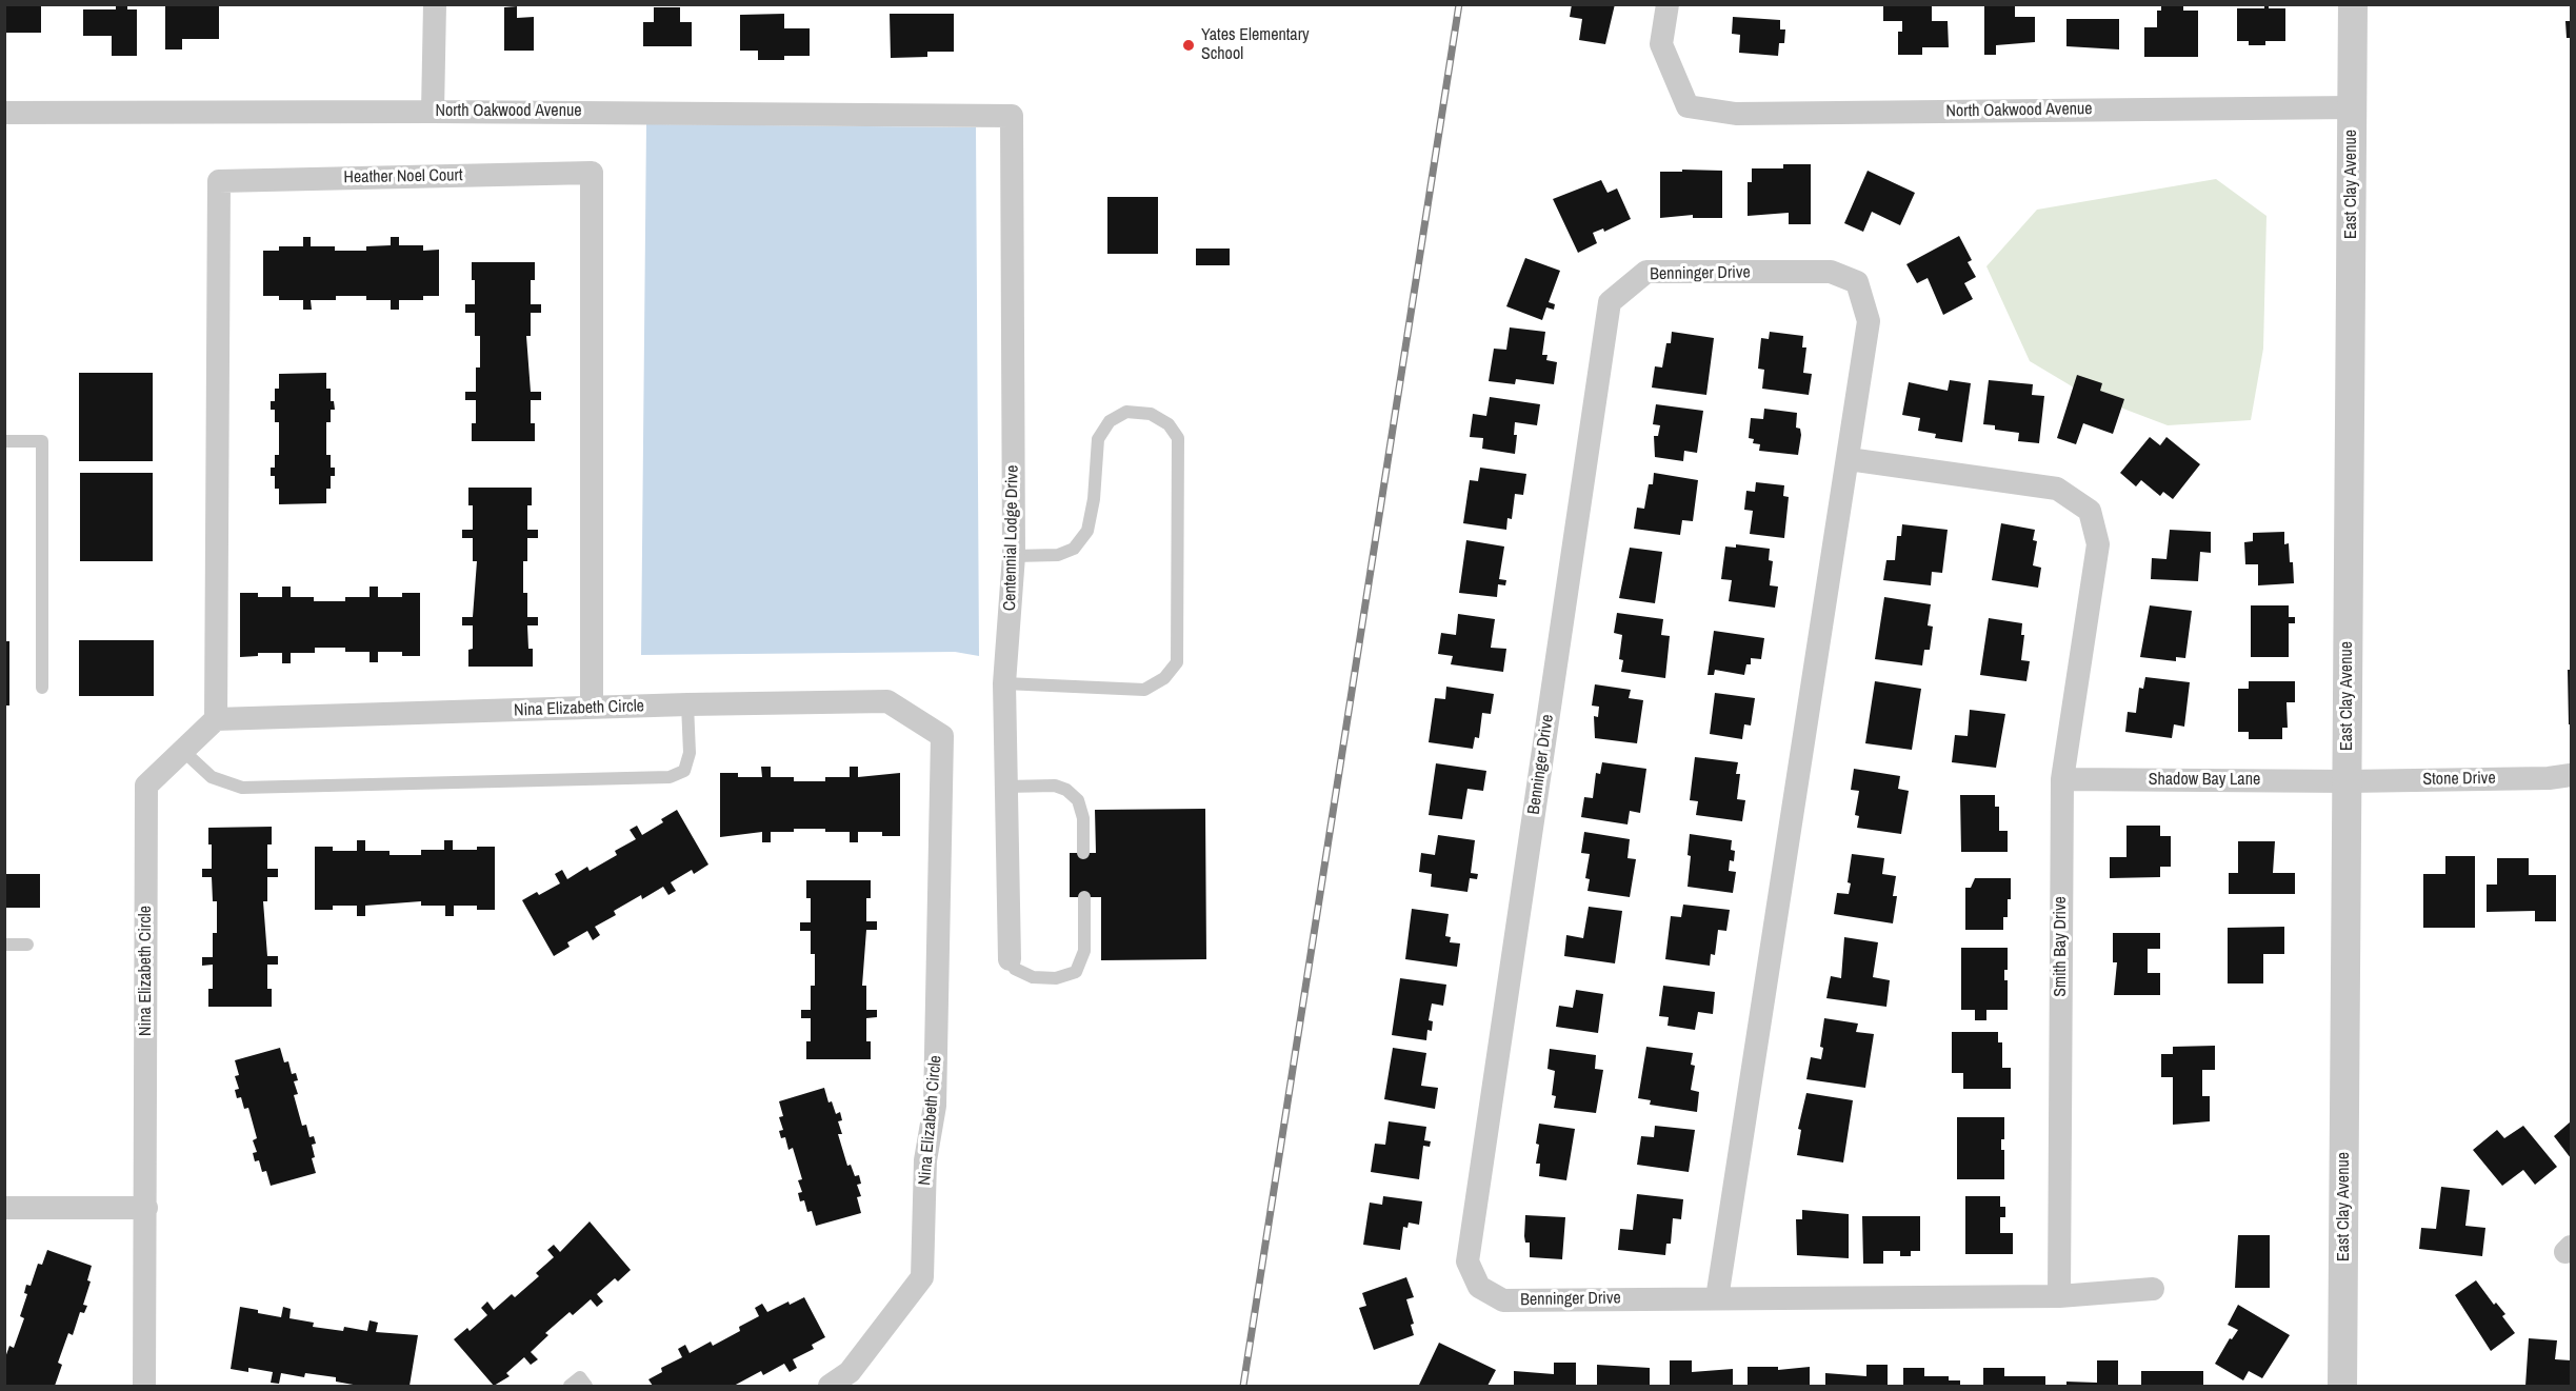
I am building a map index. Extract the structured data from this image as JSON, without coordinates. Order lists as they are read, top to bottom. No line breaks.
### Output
{"streets":{"street":["North Oakwood Avenue","Heather Noel Court","East Clay Avenue","Benninger Drive","Centennial Lodge Drive","Nina Elizabeth Circle","Stone Drive","Shadow Bay Lane","Smith Bay Drive"]},"crossings":[["North Oakwood Avenue","East Clay Avenue"],["North Oakwood Avenue","Centennial Lodge Drive"],["Heather Noel Court","Nina Elizabeth Circle"],["East Clay Avenue","Stone Drive"],["East Clay Avenue","Shadow Bay Lane"],["Benninger Drive","Smith Bay Drive"],["Stone Drive","Shadow Bay Lane"],["Shadow Bay Lane","Smith Bay Drive"]],"places":["Yates Elementary School"]}
